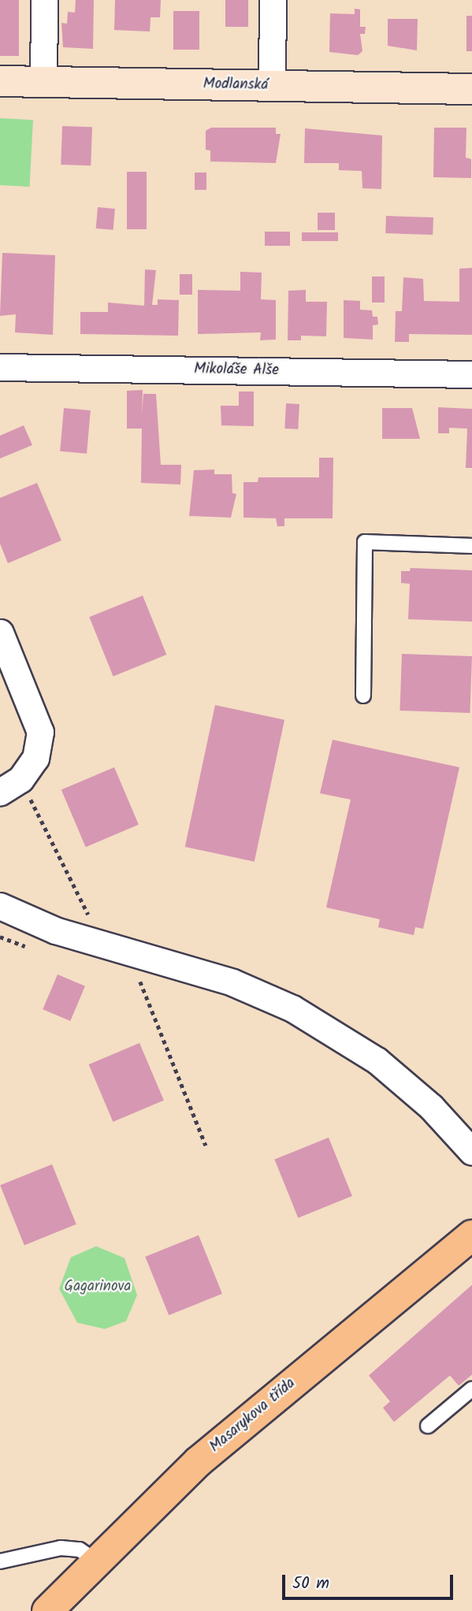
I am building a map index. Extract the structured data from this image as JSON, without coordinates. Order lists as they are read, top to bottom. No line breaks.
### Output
{"streets":{"main road":["Masarykova třída"],"street":["Modlanská","Mikoláše Alše"]},"parks":["Gagarinova"],"scale_bar":"50 m"}
